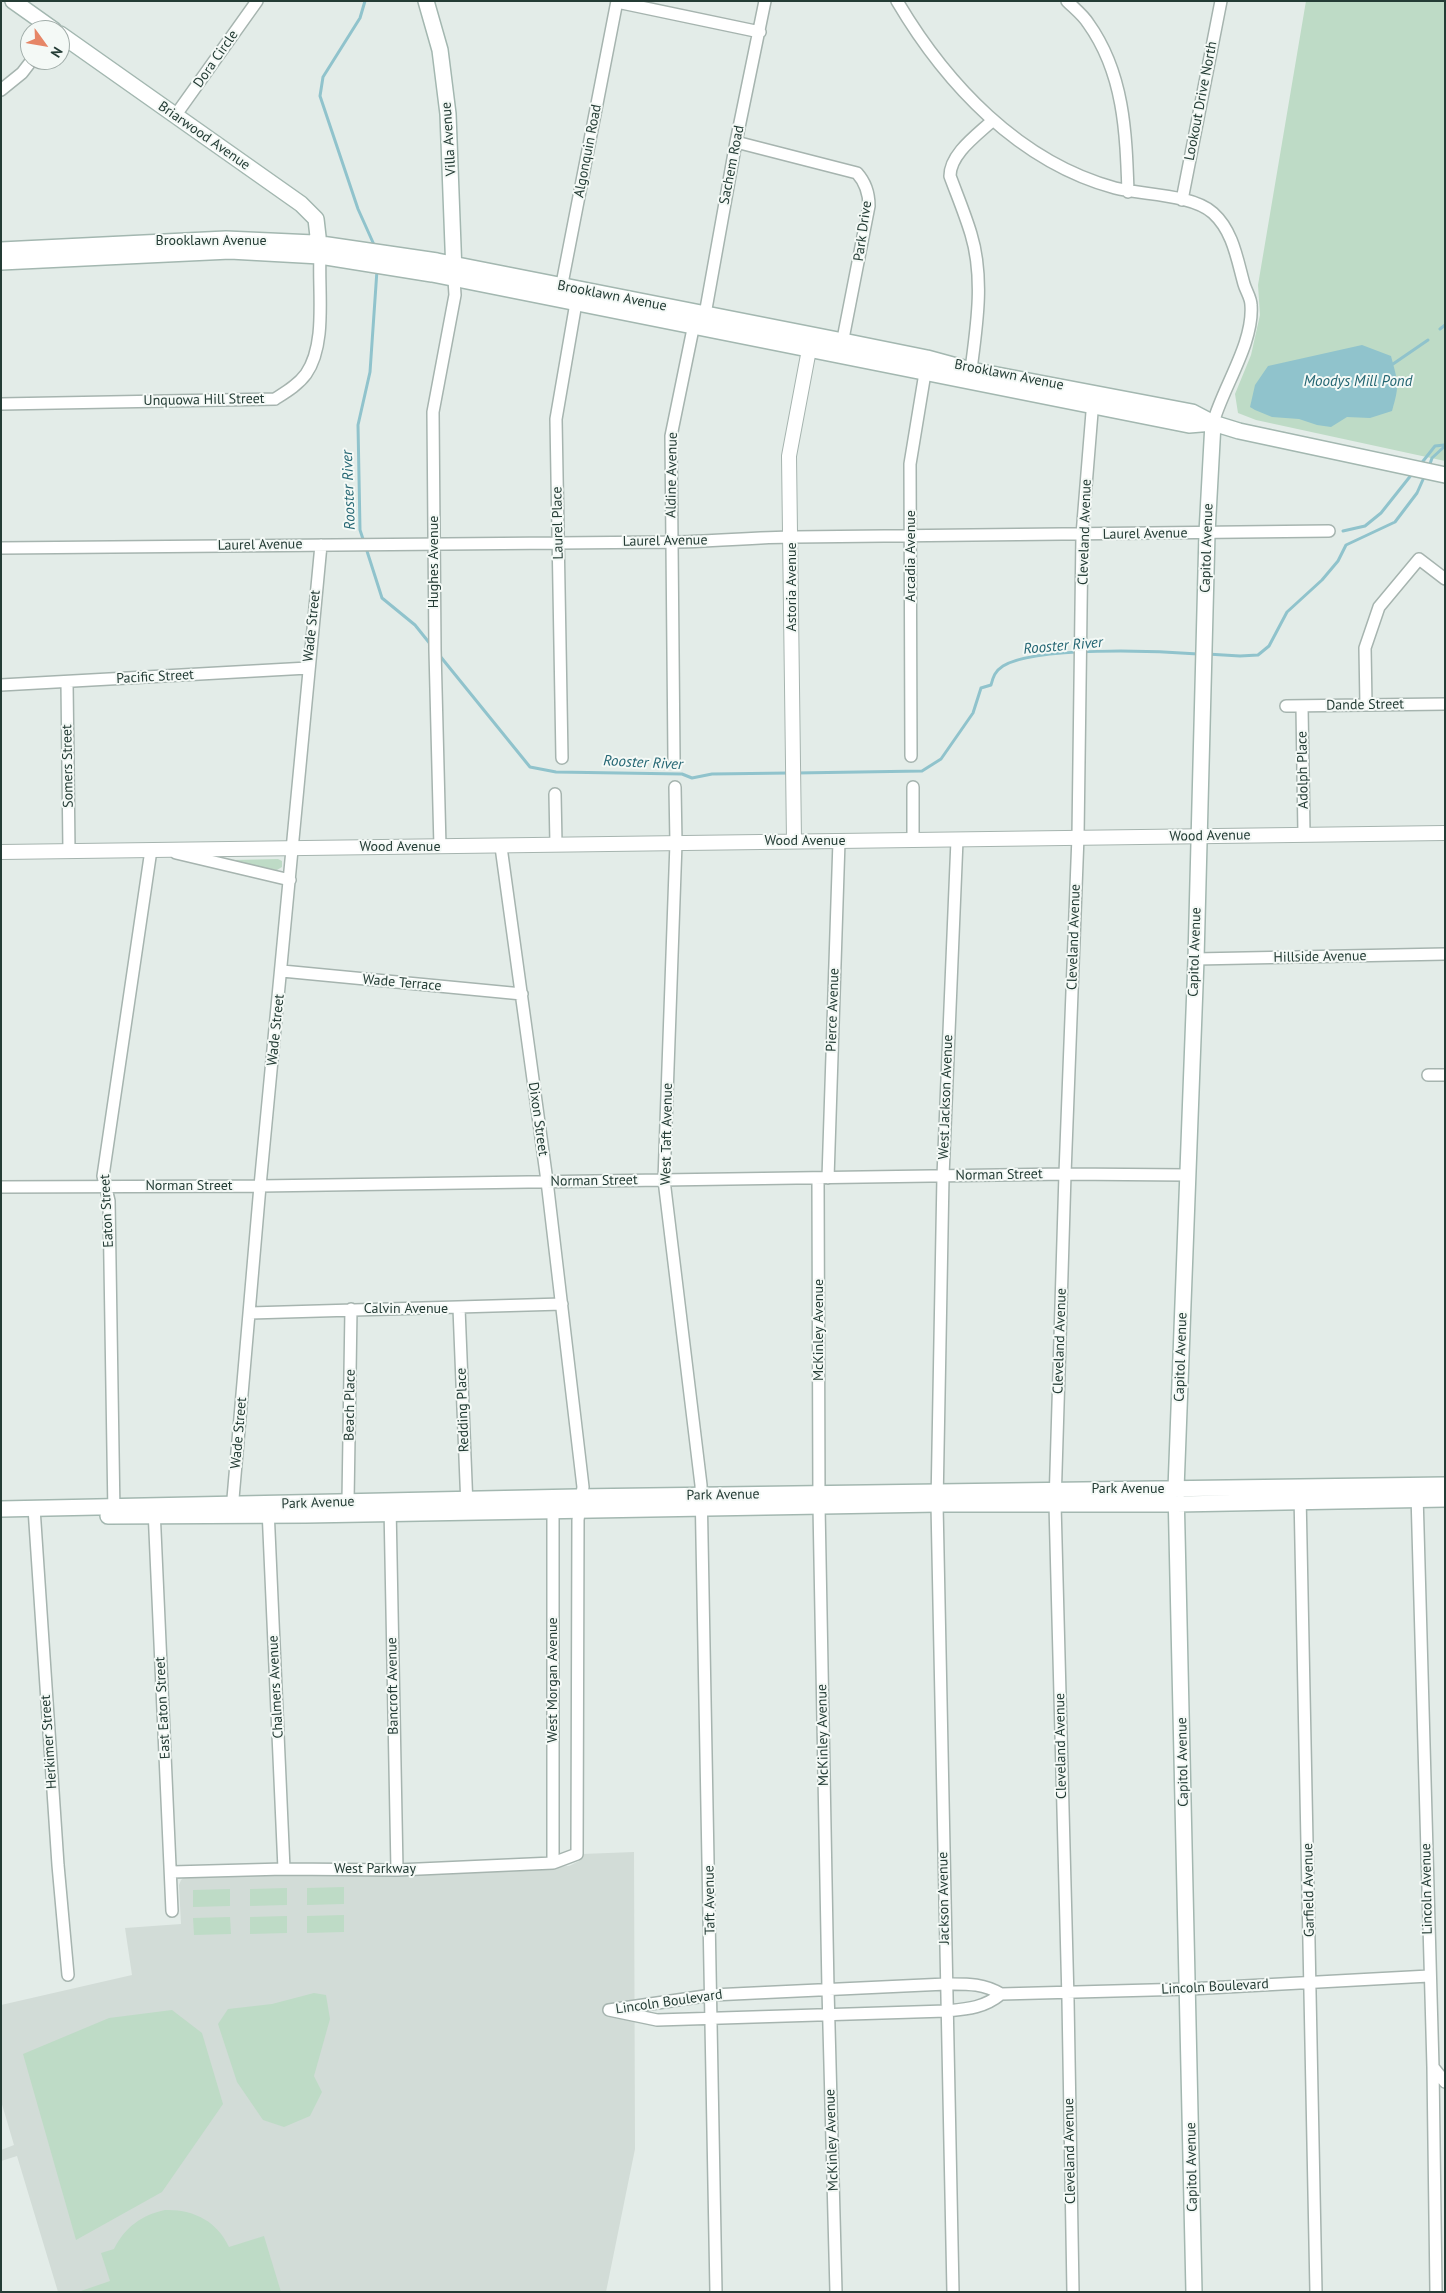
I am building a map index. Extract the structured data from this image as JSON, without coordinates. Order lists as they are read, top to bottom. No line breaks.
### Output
{"streets":{"main road":["Briarwood Avenue","Villa Avenue","Brooklawn Avenue","Capitol Avenue","Park Avenue"],"street":["Dora Circle","Lookout Drive North","Algonquin Road","Sachem Road","Park Drive","Unquowa Hill Street","Aldine Avenue","Laurel Place","Cleveland Avenue","Laurel Avenue","Arcadia Avenue","Hughes Avenue","Astoria Avenue","Wade Street","Pacific Street","Dande Street","Somers Street","Adolph Place","Wood Avenue","Hillside Avenue","Wade Terrace","Pierce Avenue","West Jackson Avenue","Dixon Street","West Taft Avenue","Norman Street","Eaton Street","Calvin Avenue","McKinley Avenue","Beach Place","Redding Place","West Morgan Avenue","Bancroft Avenue","Chalmers Avenue","East Eaton Street","Herkimer Street","West Parkway","Lincoln Avenue","Garfield Avenue","Jackson Avenue","Taft Avenue","Lincoln Boulevard"]},"crossings":[["Dora Circle","Briarwood Avenue"],["Briarwood Avenue","Brooklawn Avenue"],["Briarwood Avenue","Unquowa Hill Street"],["Villa Avenue","Brooklawn Avenue"],["Villa Avenue","Hughes Avenue"],["Algonquin Road","Brooklawn Avenue"],["Sachem Road","Park Drive"],["Sachem Road","Brooklawn Avenue"],["Sachem Road","Aldine Avenue"],["Park Drive","Brooklawn Avenue"],["Brooklawn Avenue","Unquowa Hill Street"],["Brooklawn Avenue","Aldine Avenue"],["Brooklawn Avenue","Laurel Place"],["Brooklawn Avenue","Cleveland Avenue"],["Brooklawn Avenue","Capitol Avenue"],["Brooklawn Avenue","Arcadia Avenue"],["Brooklawn Avenue","Hughes Avenue"],["Brooklawn Avenue","Astoria Avenue"],["Aldine Avenue","Laurel Avenue"],["Laurel Place","Laurel Avenue"],["Cleveland Avenue","Laurel Avenue"],["Cleveland Avenue","Wood Avenue"],["Cleveland Avenue","Norman Street"],["Cleveland Avenue","Park Avenue"],["Cleveland Avenue","Lincoln Boulevard"],["Laurel Avenue","Capitol Avenue"],["Laurel Avenue","Arcadia Avenue"],["Laurel Avenue","Hughes Avenue"],["Laurel Avenue","Astoria Avenue"],["Laurel Avenue","Wade Street"],["Capitol Avenue","Wood Avenue"],["Capitol Avenue","Hillside Avenue"],["Capitol Avenue","Norman Street"],["Capitol Avenue","Park Avenue"],["Capitol Avenue","Lincoln Boulevard"],["Hughes Avenue","Wood Avenue"],["Astoria Avenue","Wood Avenue"],["Wade Street","Pacific Street"],["Wade Street","Wood Avenue"],["Wade Street","Wade Terrace"],["Wade Street","Norman Street"],["Wade Street","Calvin Avenue"],["Wade Street","Park Avenue"],["Pacific Street","Somers Street"],["Dande Street","Adolph Place"],["Somers Street","Wood Avenue"],["Adolph Place","Wood Avenue"],["Wood Avenue","Pierce Avenue"],["Wood Avenue","West Jackson Avenue"],["Wood Avenue","Dixon Street"],["Wood Avenue","West Taft Avenue"],["Wood Avenue","Eaton Street"],["Wade Terrace","Dixon Street"],["Pierce Avenue","Norman Street"],["Pierce Avenue","McKinley Avenue"],["West Jackson Avenue","Norman Street"],["West Jackson Avenue","Park Avenue"],["West Jackson Avenue","Jackson Avenue"],["Dixon Street","Norman Street"],["Dixon Street","Calvin Avenue"],["Dixon Street","Park Avenue"],["Dixon Street","West Morgan Avenue"],["West Taft Avenue","Norman Street"],["West Taft Avenue","Park Avenue"],["West Taft Avenue","Taft Avenue"],["Norman Street","Eaton Street"],["Norman Street","McKinley Avenue"],["Eaton Street","Park Avenue"],["Calvin Avenue","Beach Place"],["Calvin Avenue","Redding Place"],["McKinley Avenue","Park Avenue"],["McKinley Avenue","Lincoln Boulevard"],["Beach Place","Park Avenue"],["Redding Place","Park Avenue"],["Park Avenue","West Morgan Avenue"],["Park Avenue","Bancroft Avenue"],["Park Avenue","Chalmers Avenue"],["Park Avenue","East Eaton Street"],["Park Avenue","Herkimer Street"],["Park Avenue","Lincoln Avenue"],["Park Avenue","Garfield Avenue"],["Park Avenue","Jackson Avenue"],["Park Avenue","Taft Avenue"],["West Morgan Avenue","West Parkway"],["Bancroft Avenue","West Parkway"],["Chalmers Avenue","West Parkway"],["East Eaton Street","West Parkway"],["Lincoln Avenue","Lincoln Boulevard"],["Garfield Avenue","Lincoln Boulevard"],["Jackson Avenue","Lincoln Boulevard"],["Taft Avenue","Lincoln Boulevard"]],"water":["Moodys Mill Pond","Rooster River"],"north":"bottom right"}
